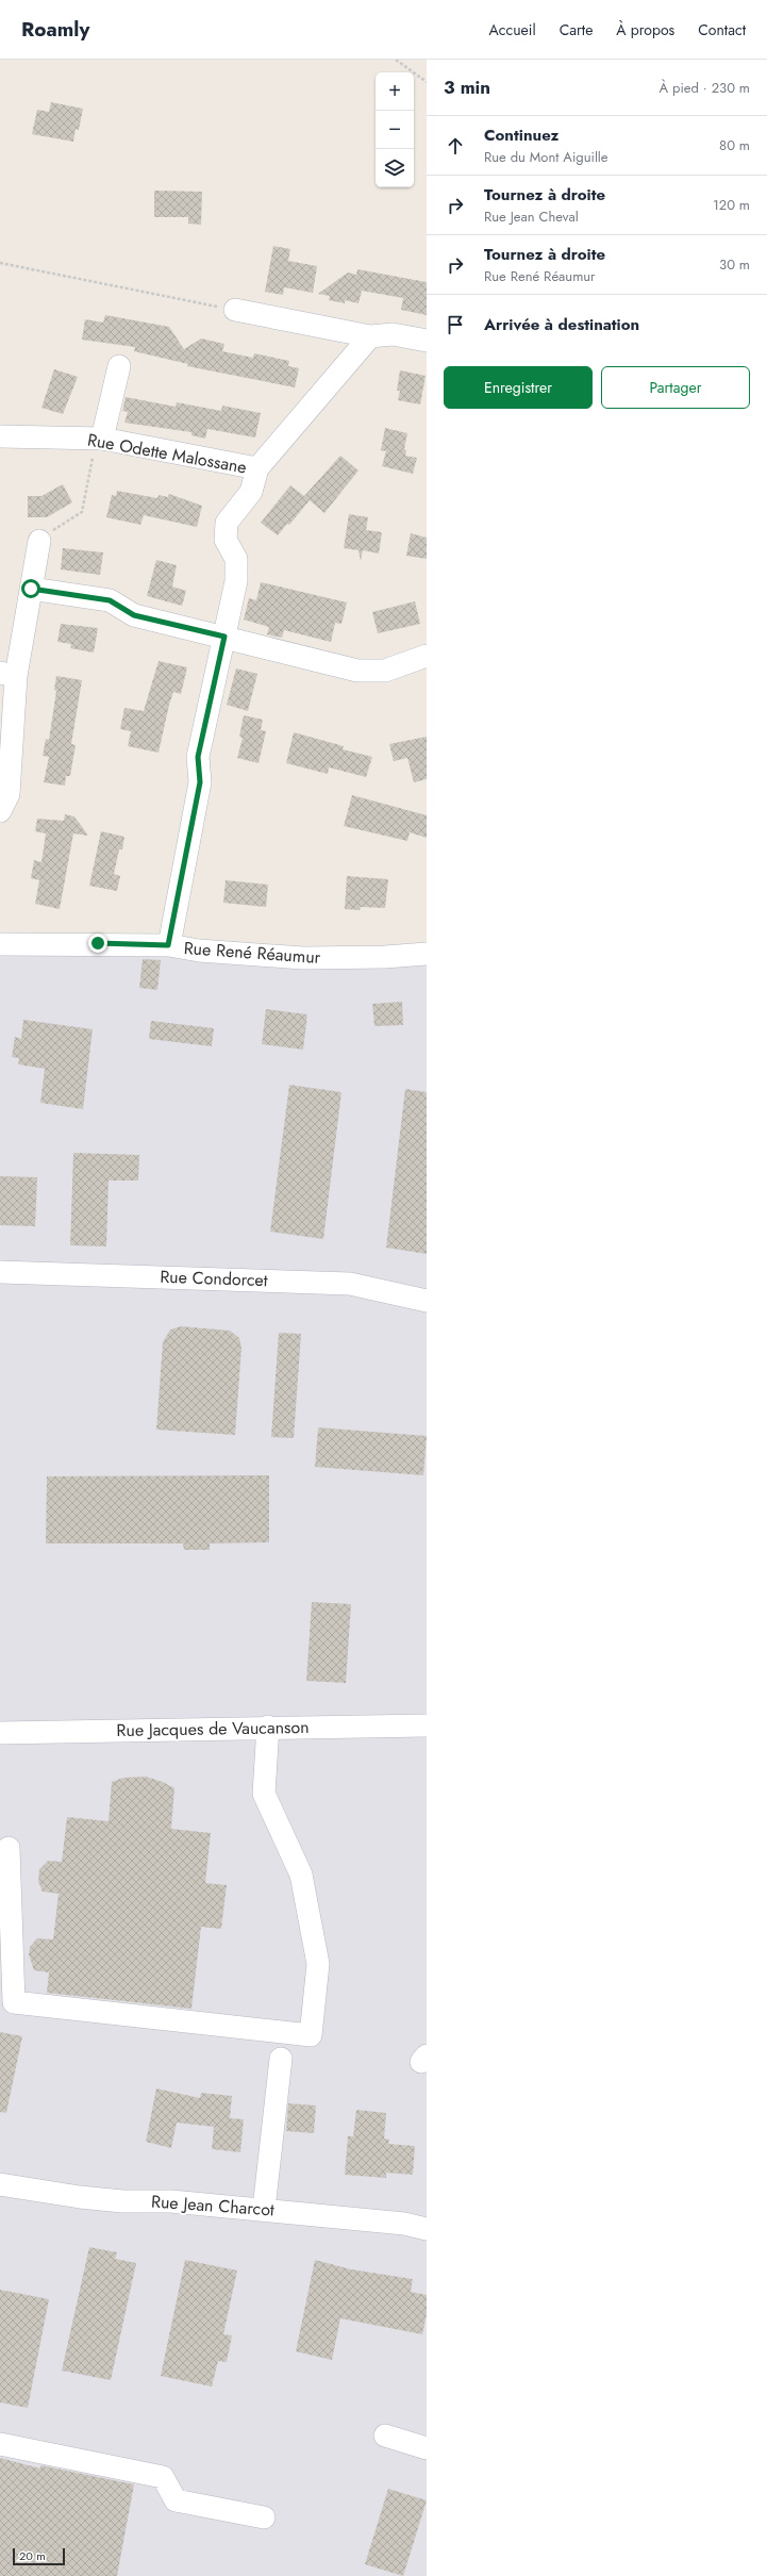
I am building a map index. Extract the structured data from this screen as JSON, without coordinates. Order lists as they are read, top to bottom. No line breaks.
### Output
{"streets":{"street":["Rue Odette Malossane","Rue René Réaumur","Rue Condorcet","Rue Jacques de Vaucanson","Rue Jean Charcot"]},"scale_bar":"20 m","page":{"header":"Roamly","nav":["Accueil","Carte","À propos","Contact"],"heading":["3 min","À pied · 230 m"],"map_buttons":["+","−"],"list":[["Continuez","Rue du Mont Aiguille","80 m"],["Tournez à droite","Rue Jean Cheval","120 m"],["Tournez à droite","Rue René Réaumur","30 m"],"Arrivée à destination"],"buttons":["Enregistrer","Partager"],"scale":"20 m"}}
